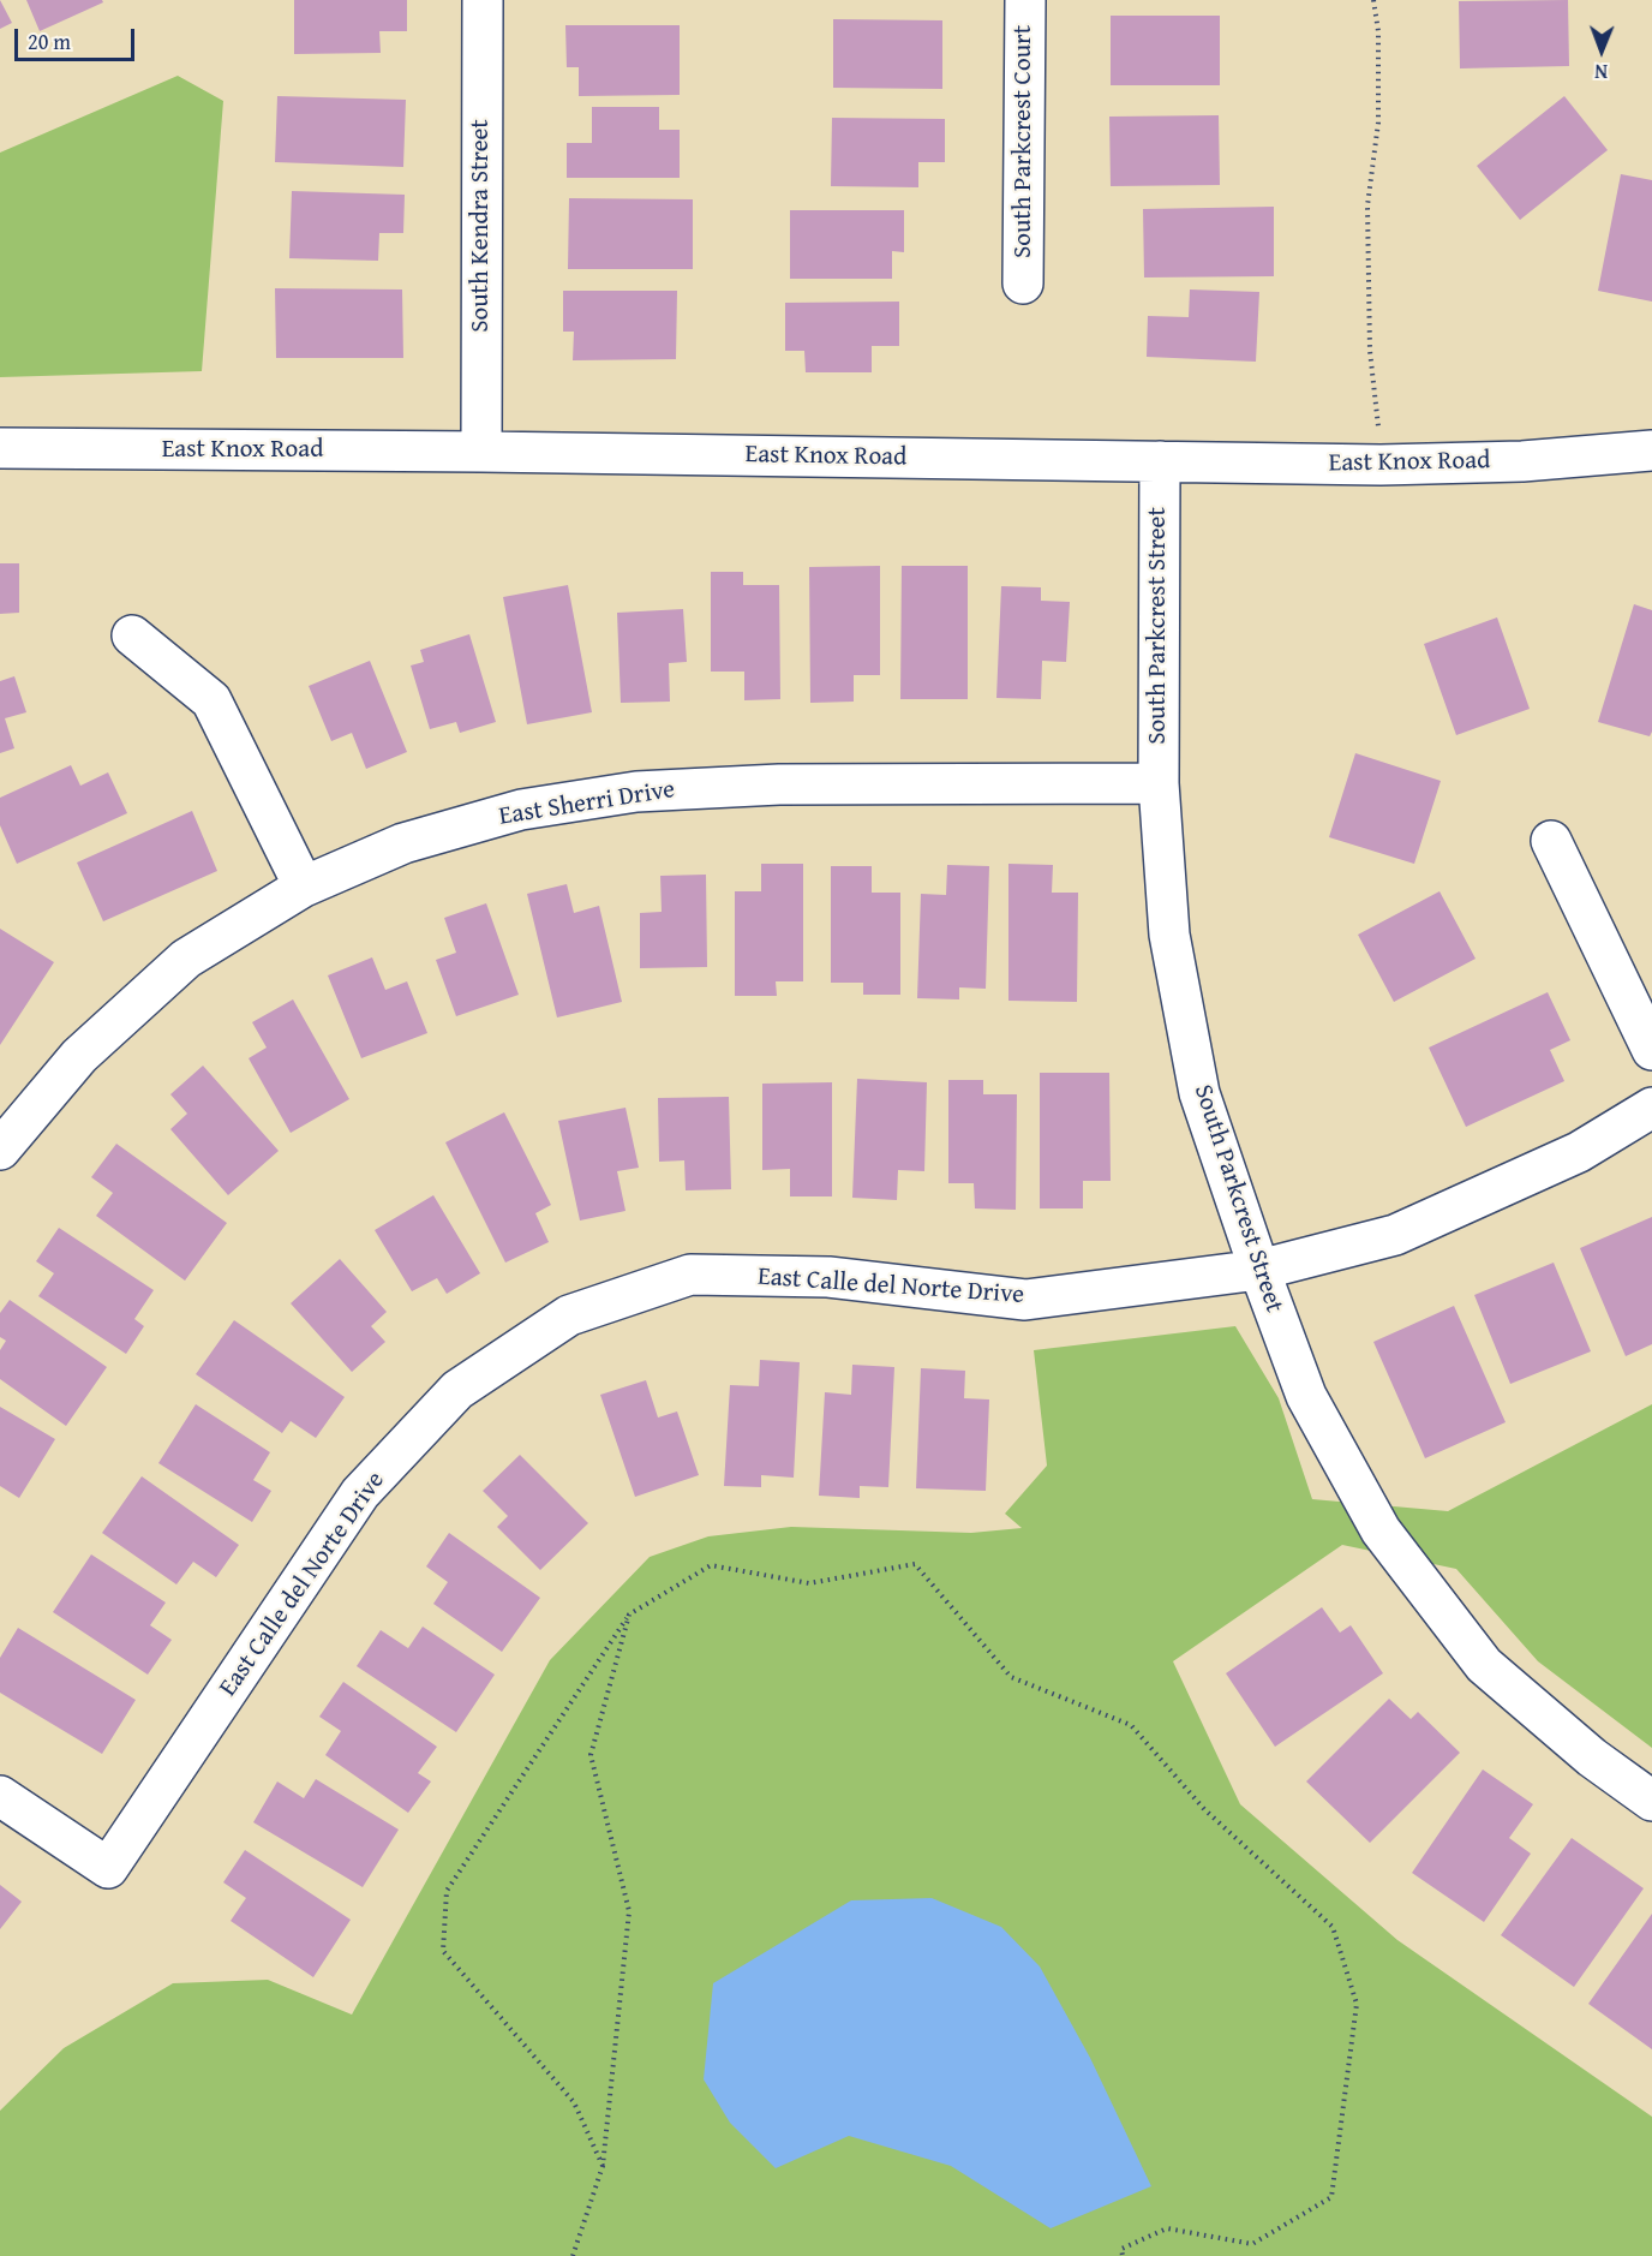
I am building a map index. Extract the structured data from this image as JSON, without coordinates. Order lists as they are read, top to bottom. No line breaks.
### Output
{"streets":{"street":["South Parkcrest Court","South Kendra Street","East Knox Road","South Parkcrest Street","East Sherri Drive","East Calle del Norte Drive"]},"crossings":[["South Kendra Street","East Knox Road"],["East Knox Road","South Parkcrest Street"],["South Parkcrest Street","East Sherri Drive"],["South Parkcrest Street","East Calle del Norte Drive"]],"scale_bar":"20 m","north":"bottom"}
